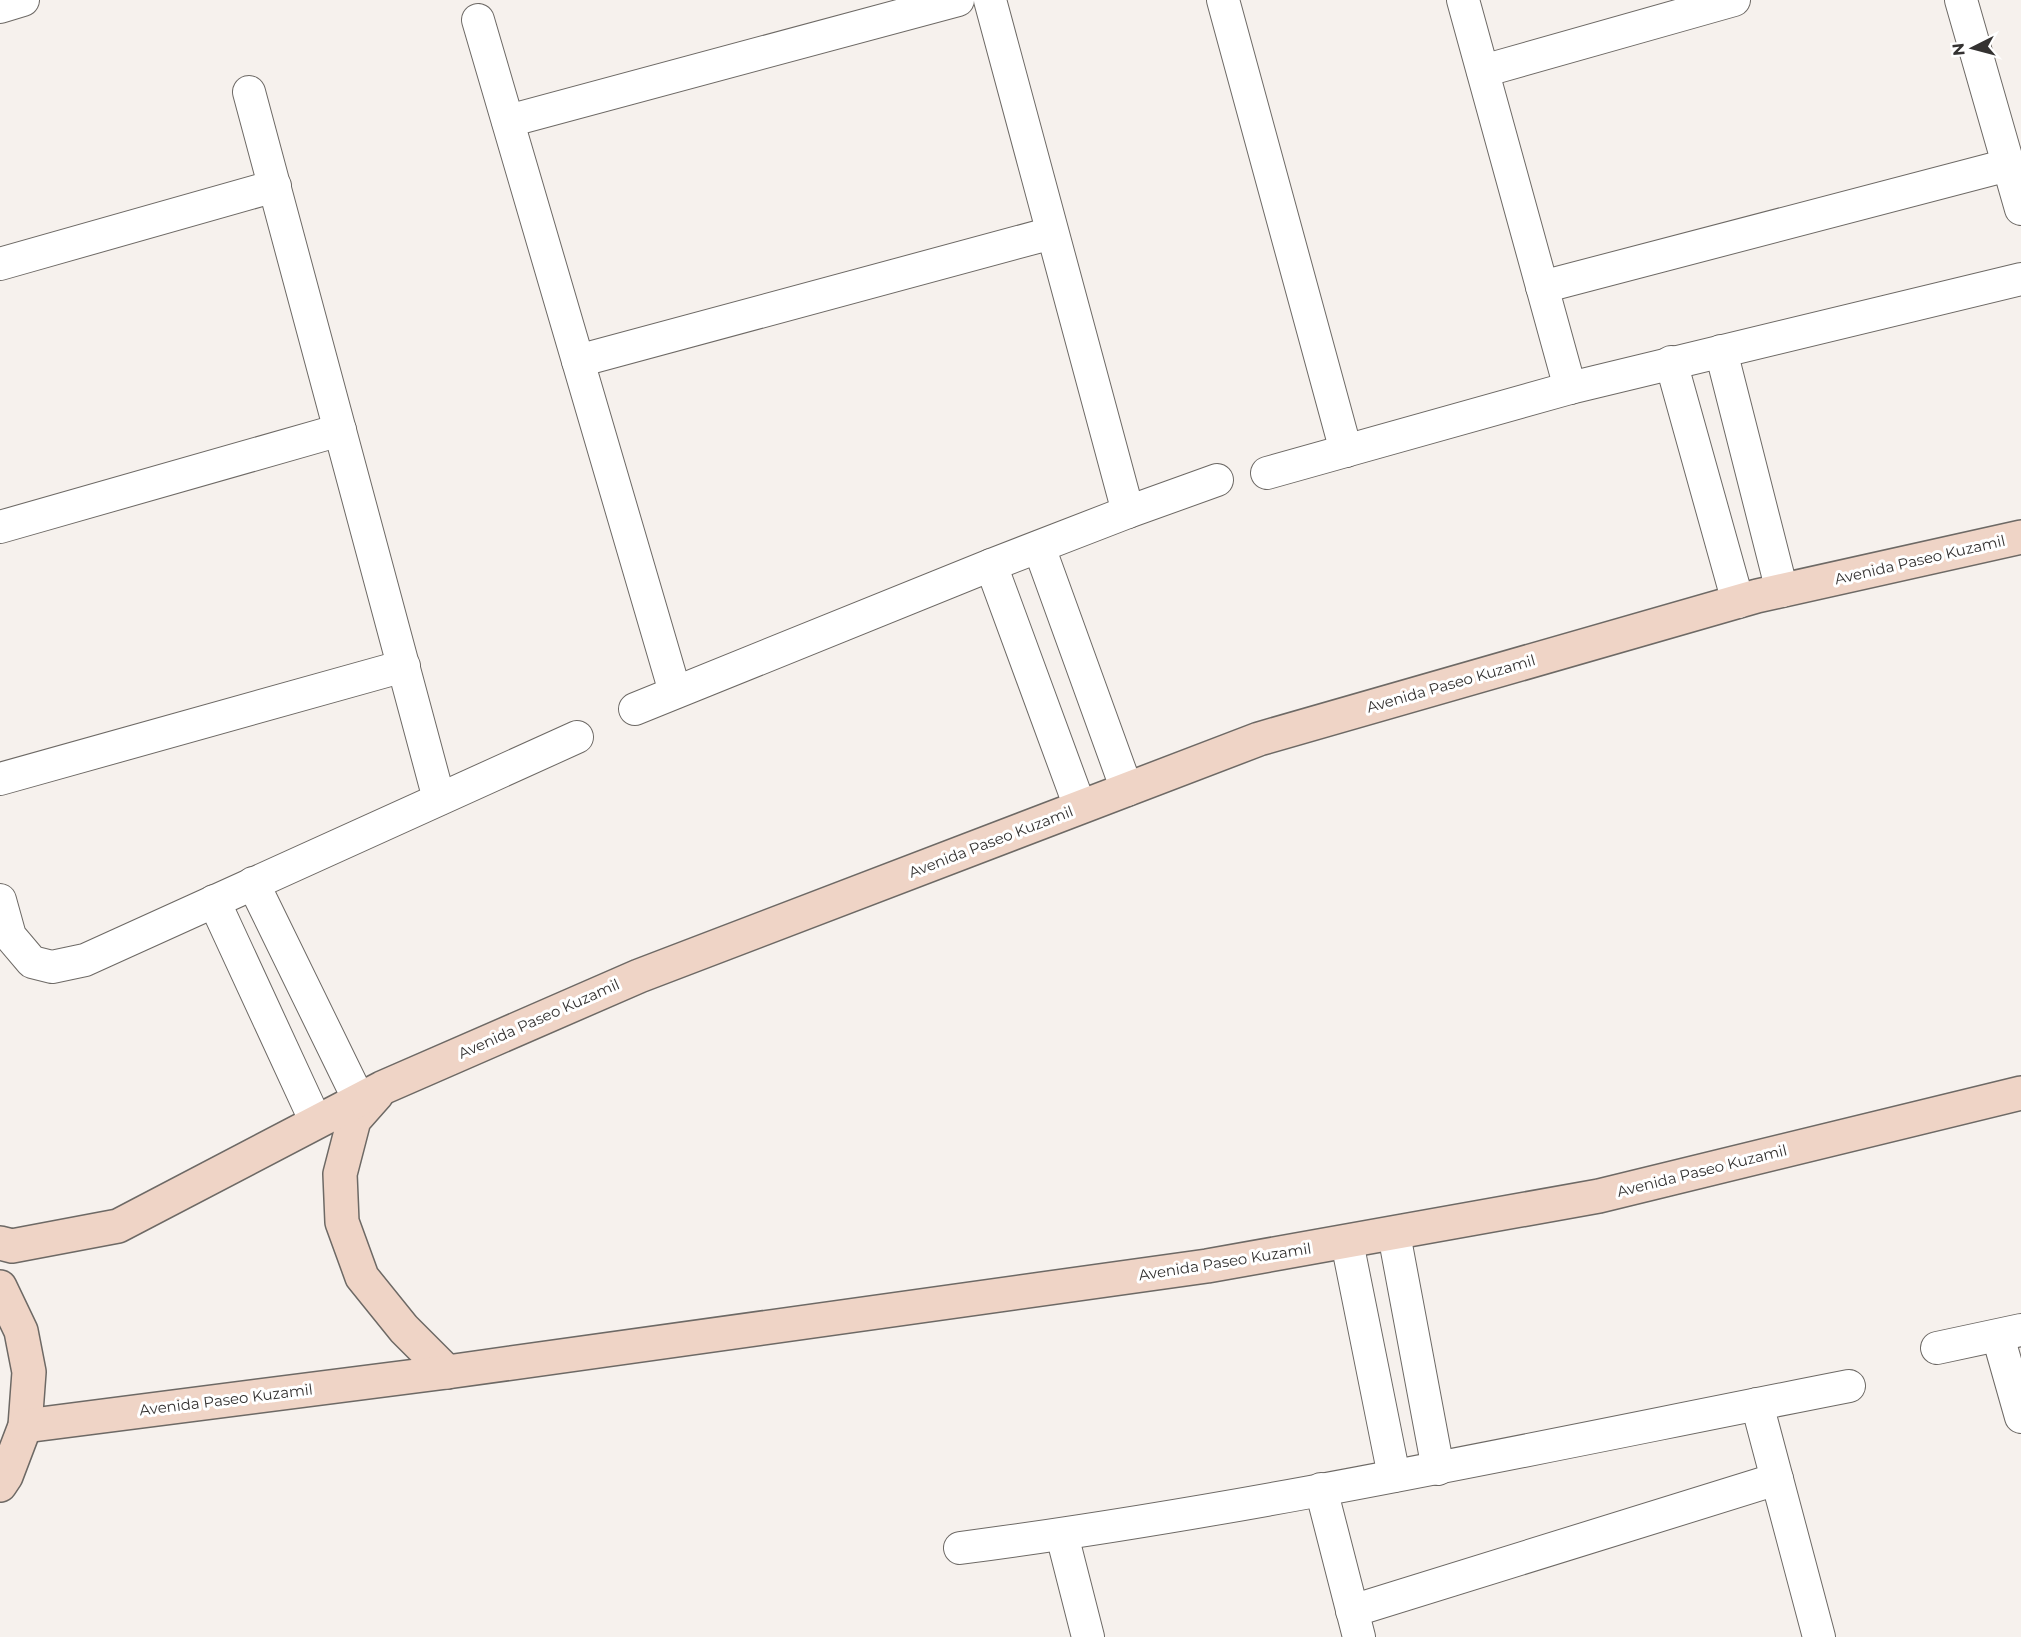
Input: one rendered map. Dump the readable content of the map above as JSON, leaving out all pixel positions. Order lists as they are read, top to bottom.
{
  "streets": {
    "main road": ["Avenida Paseo Kuzamil"]
  },
  "north": "left"
}
